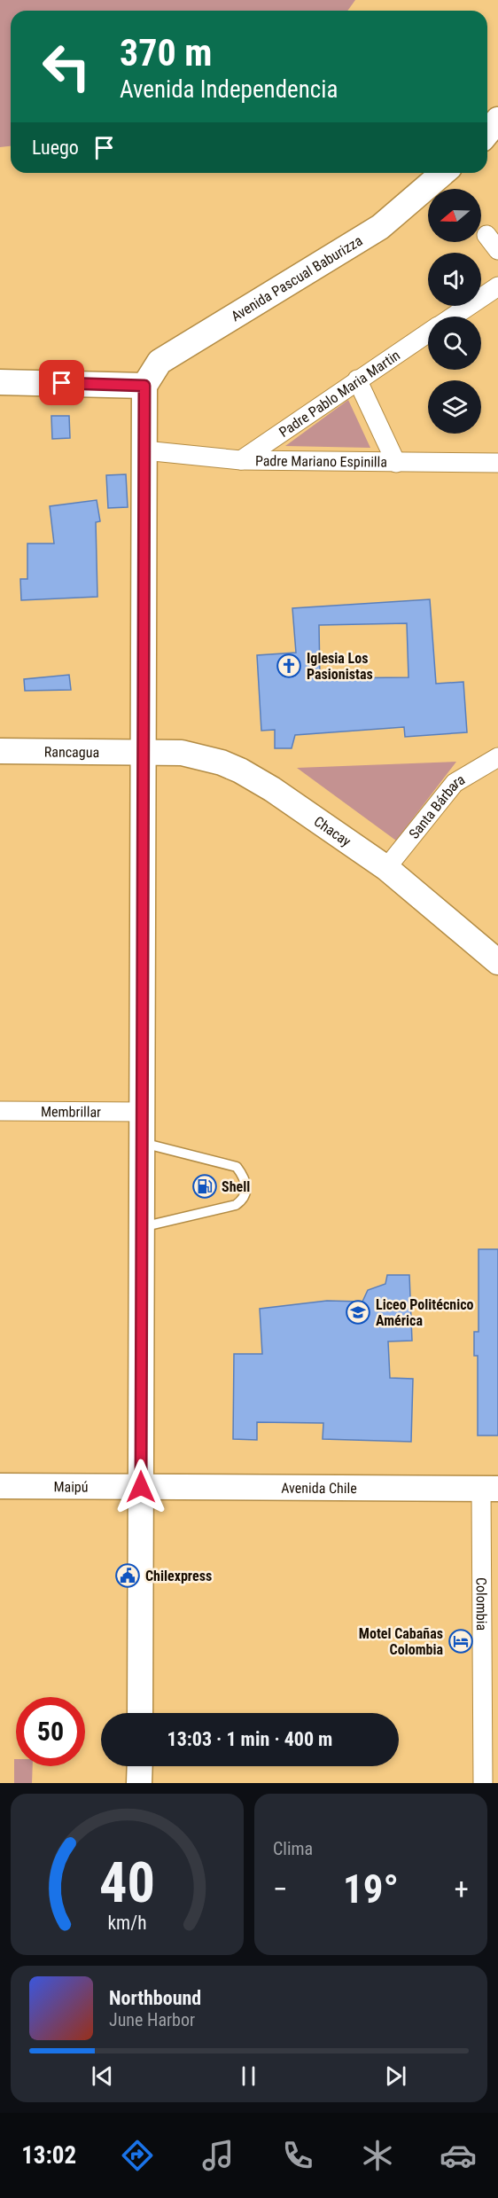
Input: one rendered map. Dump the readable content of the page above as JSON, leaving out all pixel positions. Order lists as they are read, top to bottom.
{
  "streets": {
    "main road": [
      "Avenida Pascual Baburizza",
      "Rancagua",
      "Chacay",
      "Maipú",
      "Avenida Chile"
    ],
    "street": [
      "Padre Pablo Maria Martin",
      "Padre Mariano Espinilla",
      "Santa Bárbara",
      "Membrillar",
      "Colombia"
    ]
  },
  "crossings": [
    ["Padre Pablo Maria Martin", "Padre Mariano Espinilla"],
    ["Rancagua", "Chacay"],
    ["Santa Bárbara", "Chacay"],
    ["Maipú", "Avenida Chile"],
    ["Avenida Chile", "Colombia"]
  ],
  "places": {
    "church": ["Iglesia Los Pasionistas"],
    "fuel station": ["Shell"],
    "school or university": ["Liceo Politécnico América"],
    "public building": ["Chilexpress"],
    "hotel": ["Motel Cabañas Colombia"]
  },
  "north": "left",
  "page": {
    "turn": ["370 m", "Avenida Independencia"],
    "then": "Luego",
    "limit": "50",
    "trip": "13:03 · 1 min · 400 m",
    "tile": "Clima",
    "heat": ["−", "19°", "+"],
    "song": ["Northbound", "June Harbor"],
    "tabs": "13:02",
    "gauge": ["40", "km/h"]
  }
}
